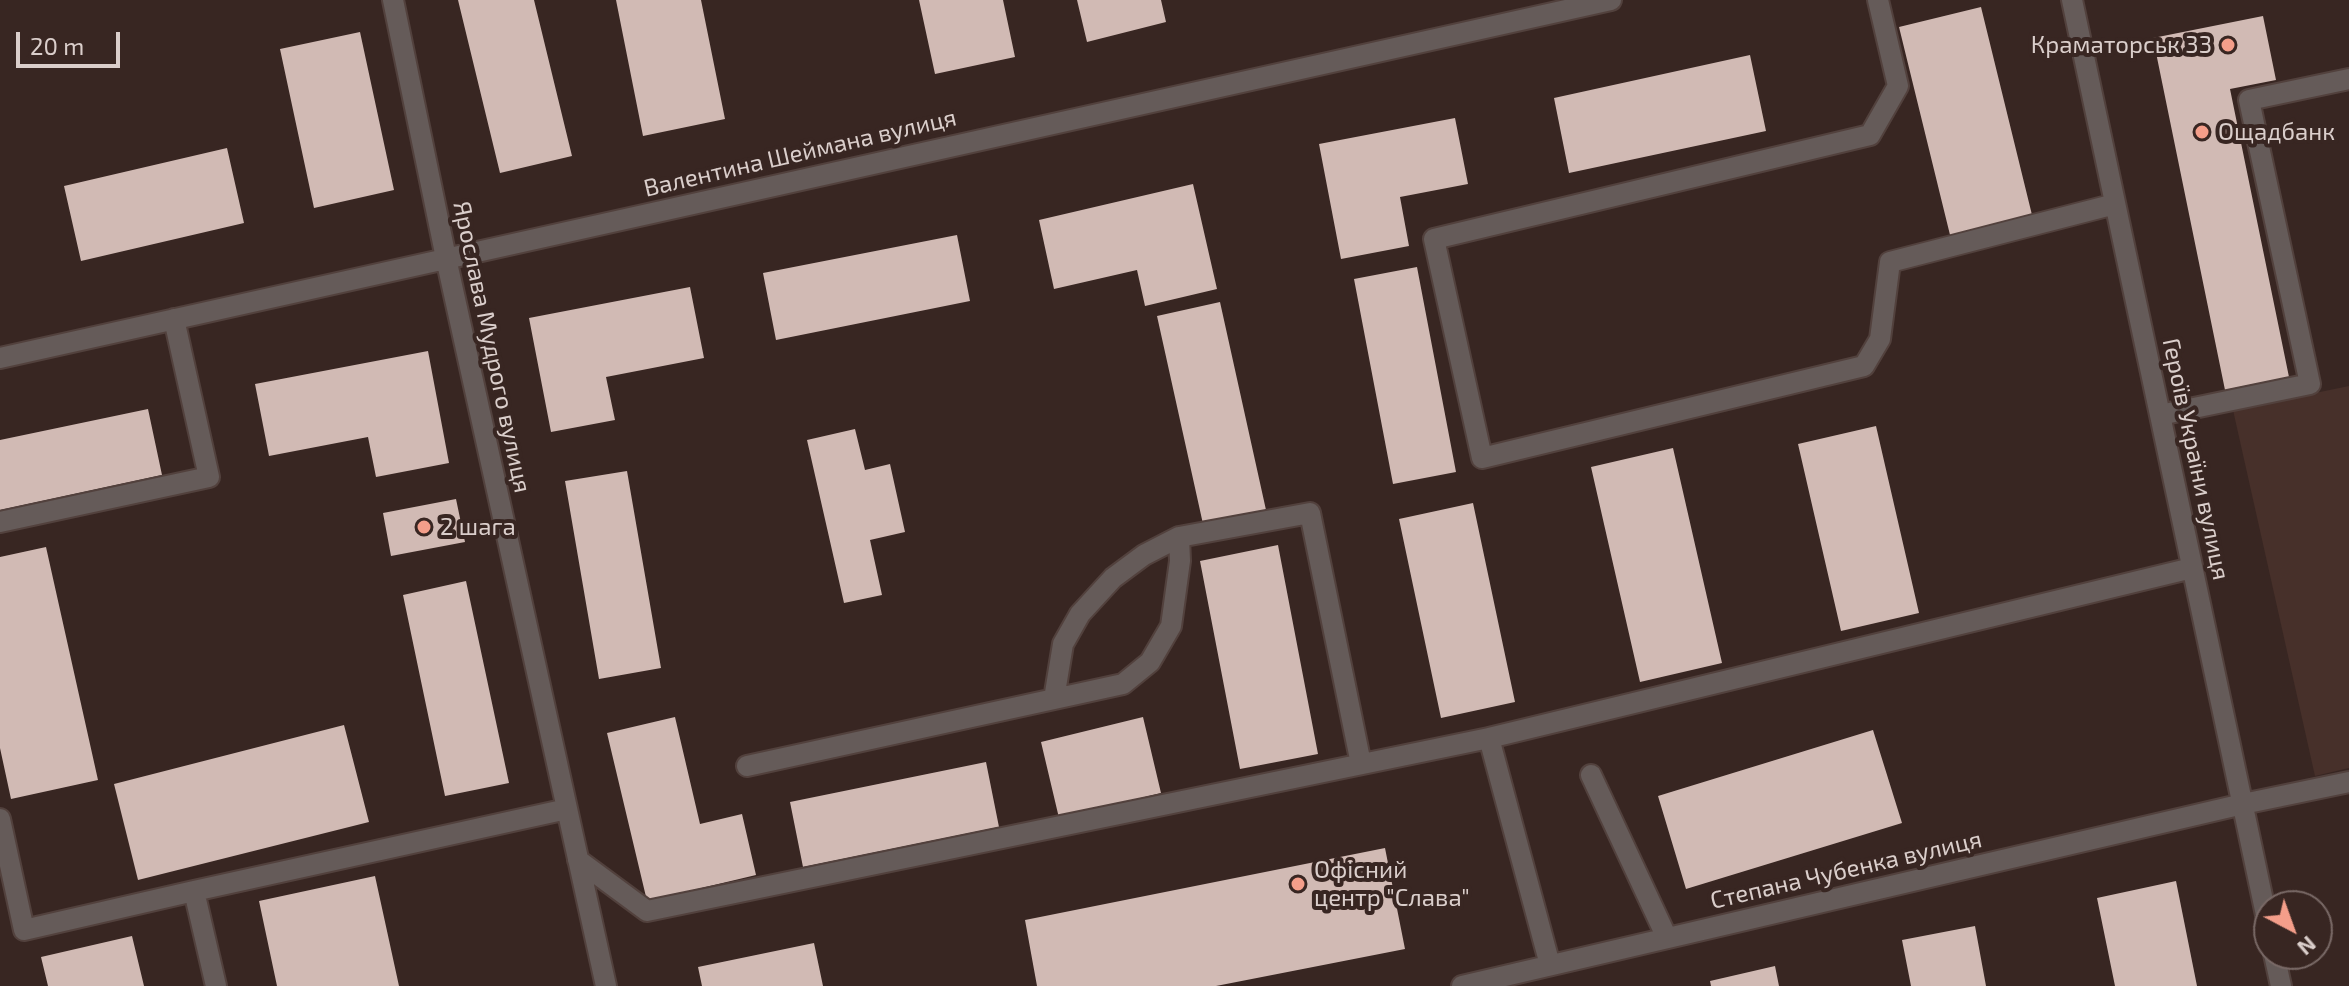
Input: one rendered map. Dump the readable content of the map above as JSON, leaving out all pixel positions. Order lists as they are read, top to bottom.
{
  "streets": {
    "street": [
      "Валентина Шеймана вулиця",
      "Ярослава Мудрого вулиця",
      "Героїв України вулиця",
      "Степана Чубенка вулиця"
    ]
  },
  "crossings": [
    ["Валентина Шеймана вулиця", "Ярослава Мудрого вулиця"],
    ["Героїв України вулиця", "Степана Чубенка вулиця"]
  ],
  "places": [
    "Краматорськ 33",
    "Ощадбанк",
    "2 шага",
    "Офісний центр \"Слава\""
  ],
  "scale_bar": "20 m",
  "north": "bottom right"
}
